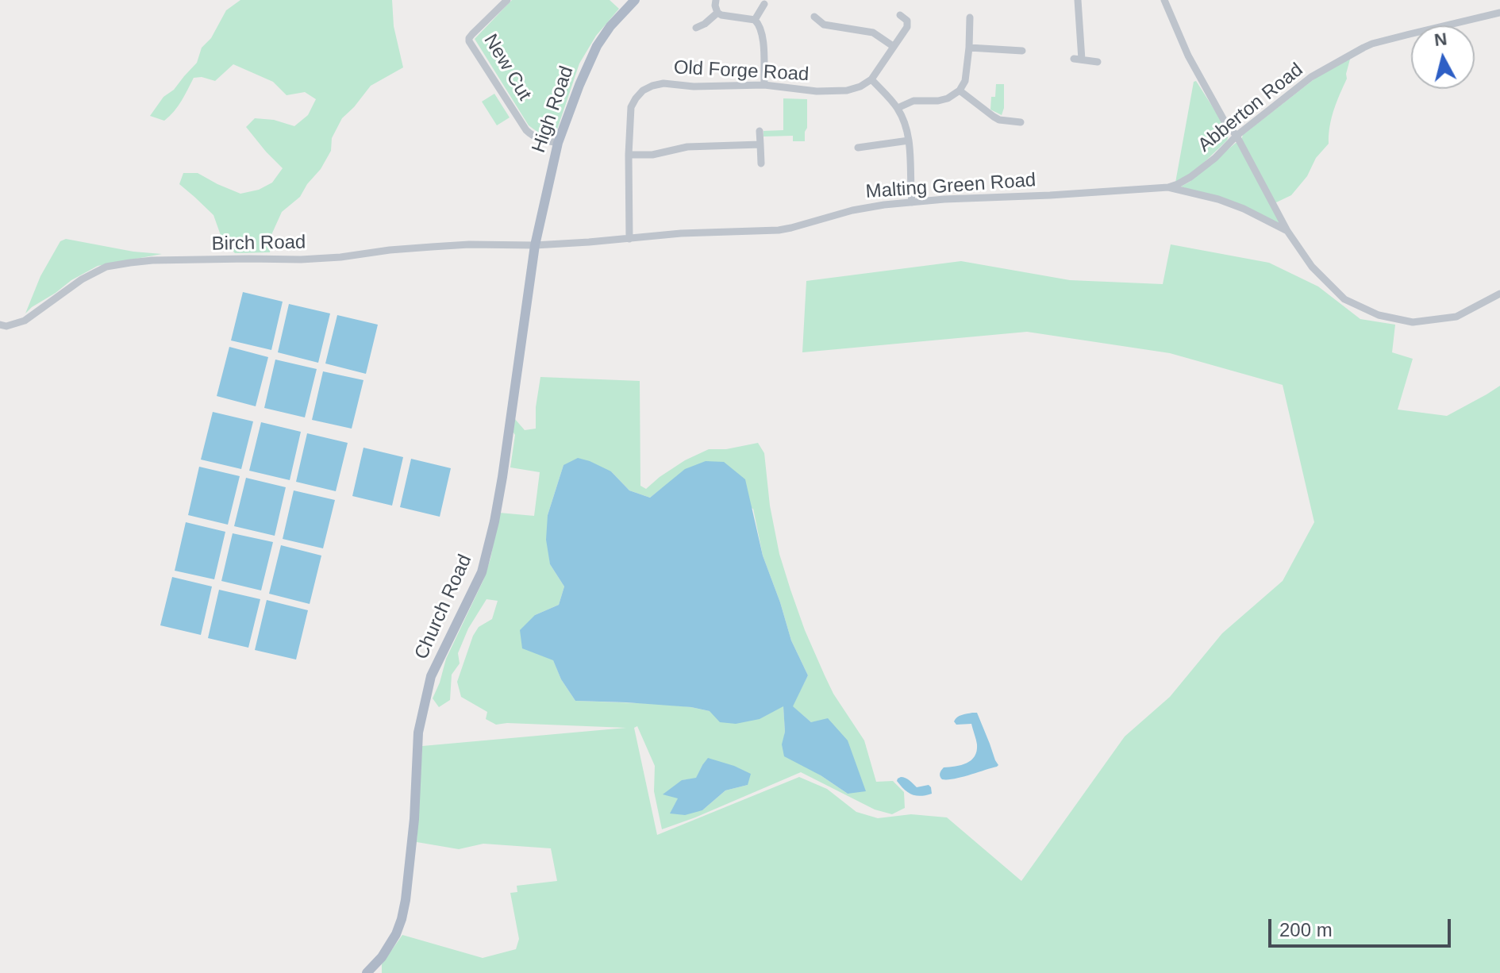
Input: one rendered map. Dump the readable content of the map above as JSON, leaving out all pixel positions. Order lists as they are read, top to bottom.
{
  "streets": {
    "main road": ["High Road", "Church Road"],
    "street": [
      "New Cut",
      "Old Forge Road",
      "Abberton Road",
      "Malting Green Road",
      "Birch Road"
    ]
  },
  "crossings": [
    ["New Cut", "High Road"],
    ["Old Forge Road", "Malting Green Road"],
    ["Abberton Road", "Malting Green Road"],
    ["High Road", "Malting Green Road"],
    ["High Road", "Birch Road"],
    ["High Road", "Church Road"],
    ["Malting Green Road", "Birch Road"],
    ["Malting Green Road", "Church Road"],
    ["Birch Road", "Church Road"]
  ],
  "scale_bar": "200 m",
  "north": "top"
}
